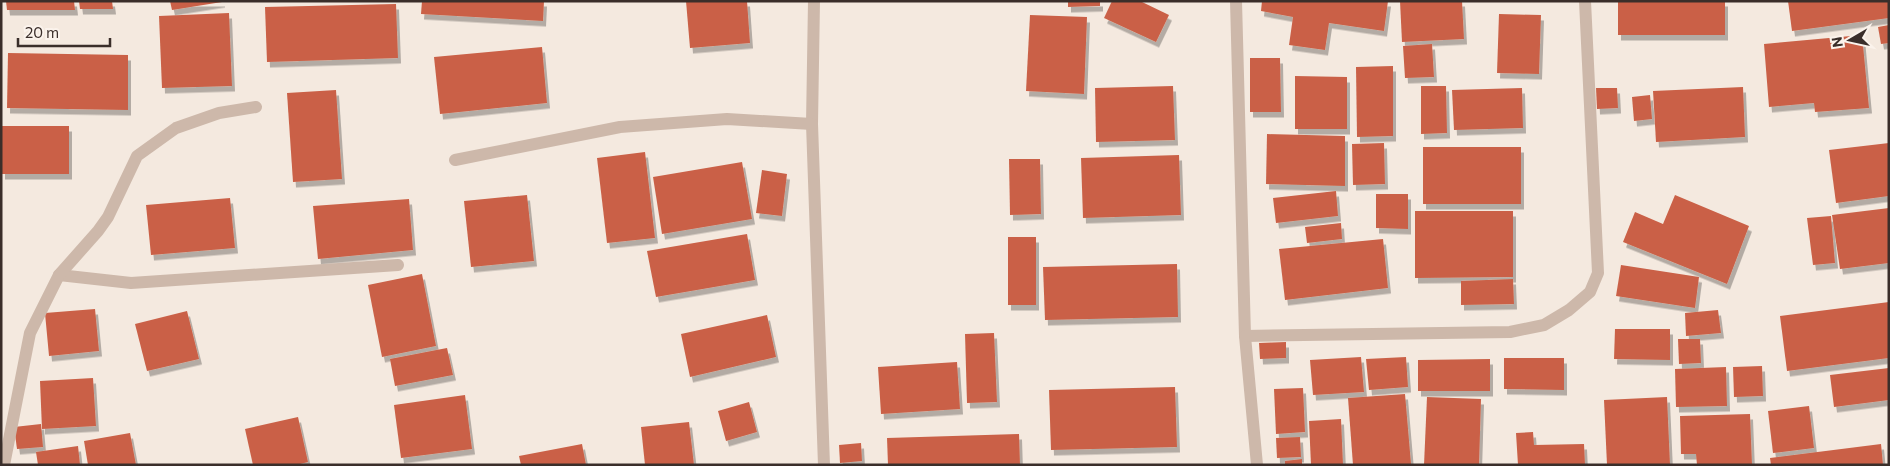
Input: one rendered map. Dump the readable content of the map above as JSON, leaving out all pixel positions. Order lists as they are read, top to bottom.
{
  "scale_bar": "20 m",
  "north": "left"
}
